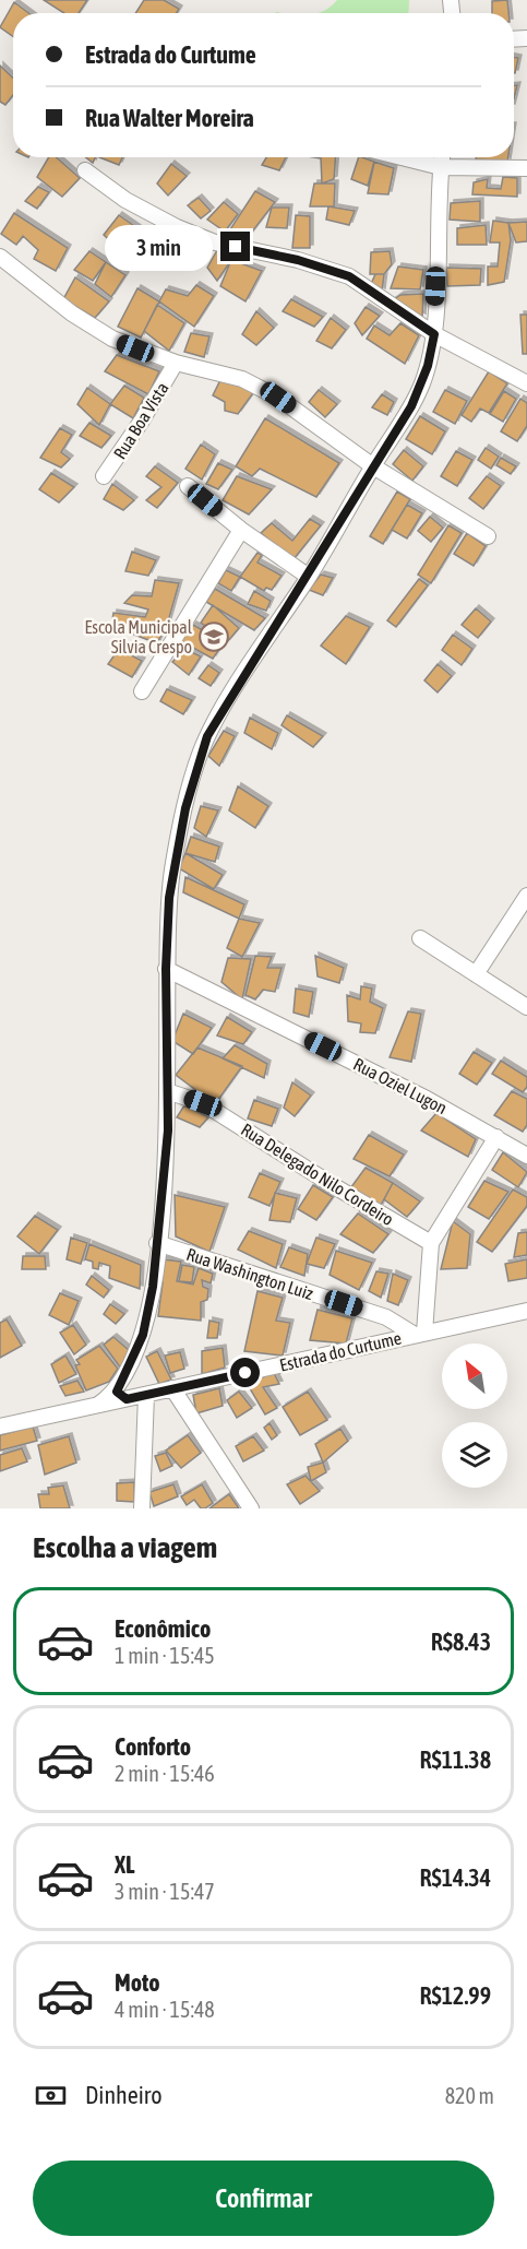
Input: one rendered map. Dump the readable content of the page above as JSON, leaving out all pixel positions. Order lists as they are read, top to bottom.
{
  "streets": {
    "street": [
      "Rua Boa Vista",
      "Rua Oziel Lugon",
      "Rua Delegado Nilo Cordeiro",
      "Rua Washington Luiz",
      "Estrada do Curtume"
    ]
  },
  "crossings": [
    ["Rua Washington Luiz", "Estrada do Curtume"]
  ],
  "places": {
    "school or university": ["Escola Municipal Silvia Crespo"]
  },
  "north": "top left",
  "page": {
    "banner": ["Estrada do Curtume", "Rua Walter Moreira"],
    "bubble": "3 min",
    "heading": "Escolha a viagem",
    "list": [
      {
        "name": "Econômico",
        "note": "1 min · 15:45",
        "value": "R$8.43"
      },
      {
        "name": "Conforto",
        "note": "2 min · 15:46",
        "value": "R$11.38"
      },
      {
        "name": "XL",
        "note": "3 min · 15:47",
        "value": "R$14.34"
      },
      {
        "name": "Moto",
        "note": "4 min · 15:48",
        "value": "R$12.99"
      }
    ],
    "pay": ["Dinheiro", "820 m"],
    "buttons": "Confirmar"
  }
}
